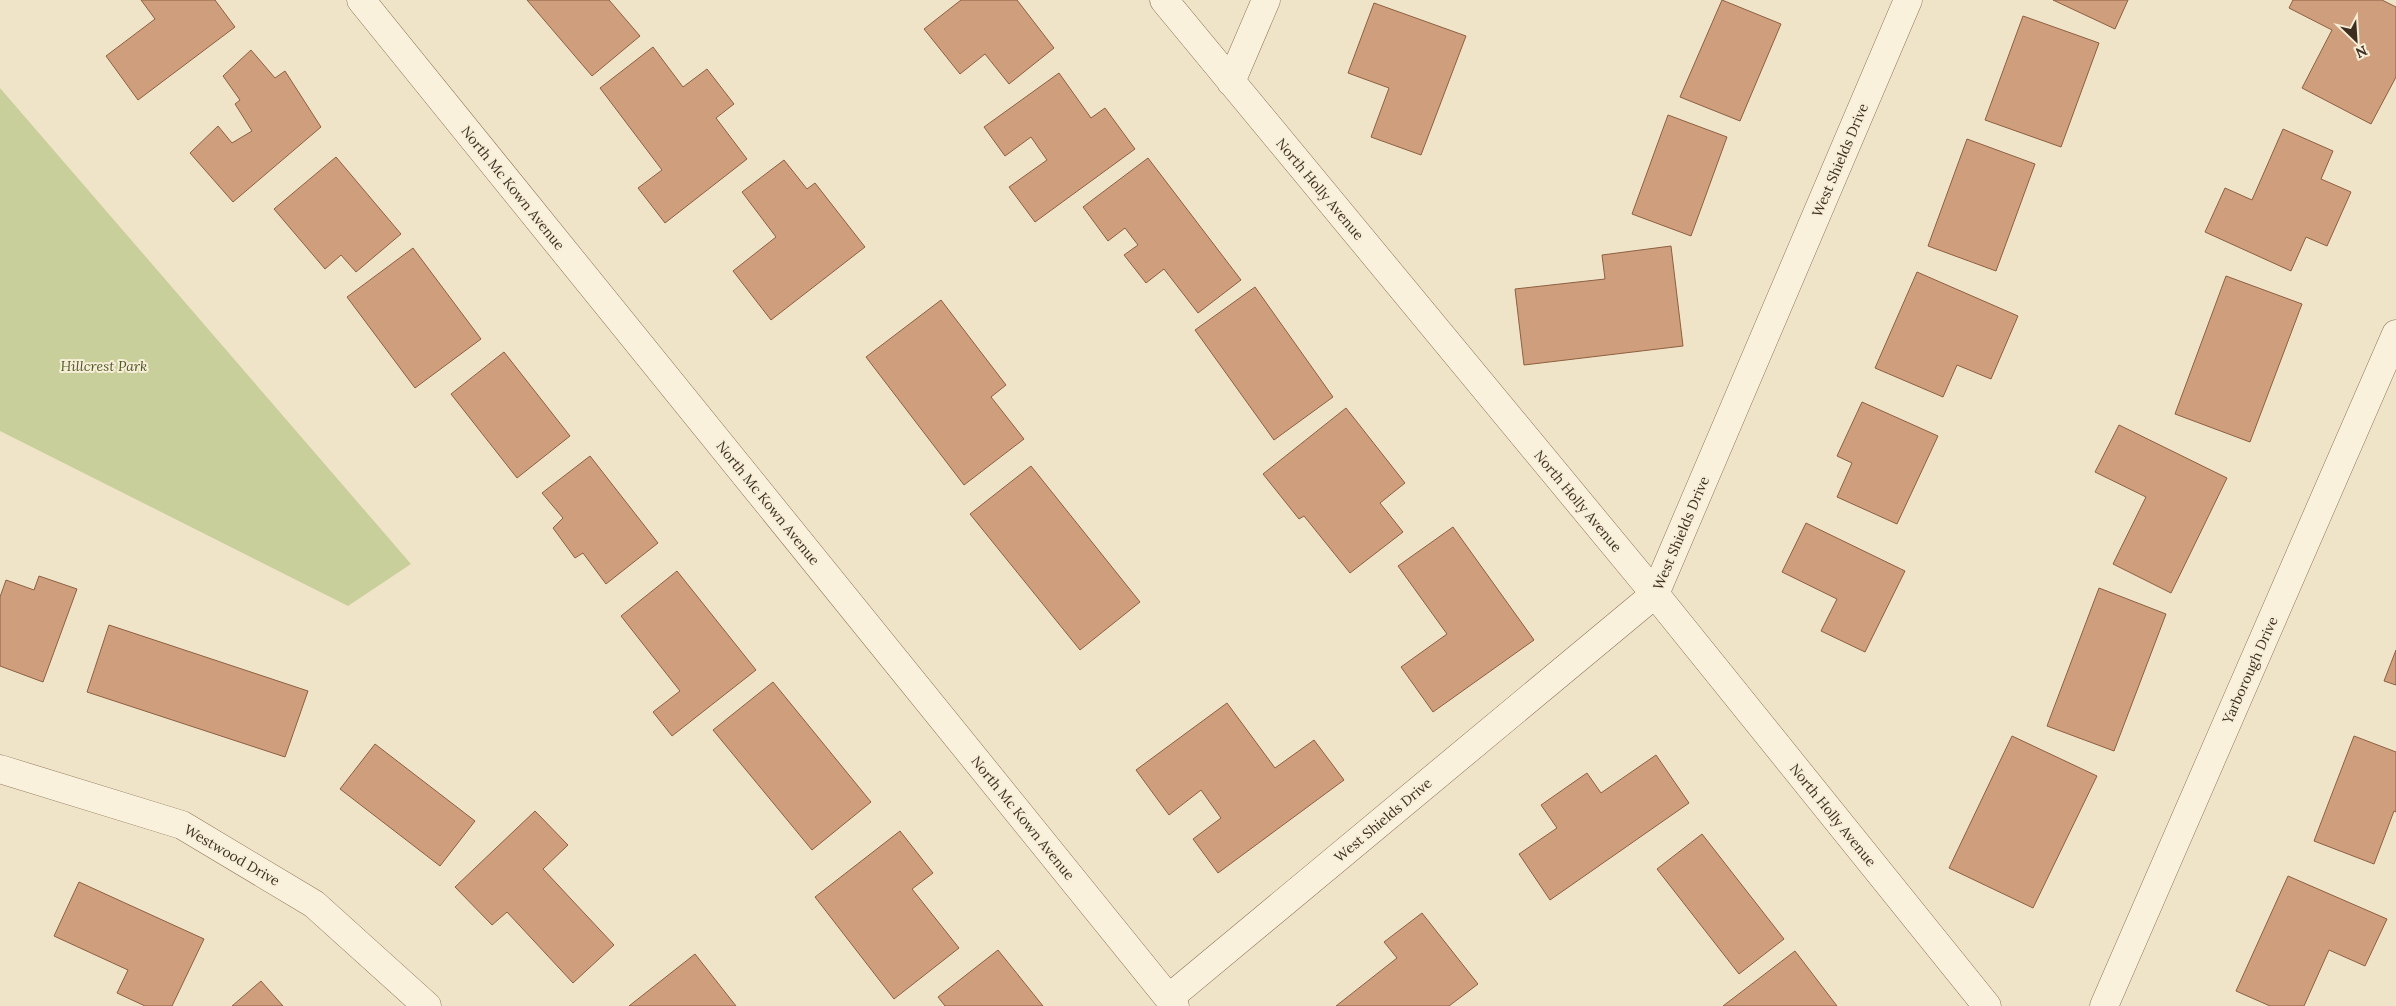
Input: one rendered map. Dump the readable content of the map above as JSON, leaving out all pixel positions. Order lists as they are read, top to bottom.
{
  "streets": {
    "street": [
      "West Shields Drive",
      "North Mc Kown Avenue",
      "North Holly Avenue",
      "Yarborough Drive",
      "Westwood Drive"
    ]
  },
  "crossings": [
    ["West Shields Drive", "North Mc Kown Avenue"],
    ["West Shields Drive", "North Holly Avenue"]
  ],
  "parks": ["Hillcrest Park"],
  "north": "bottom right"
}
